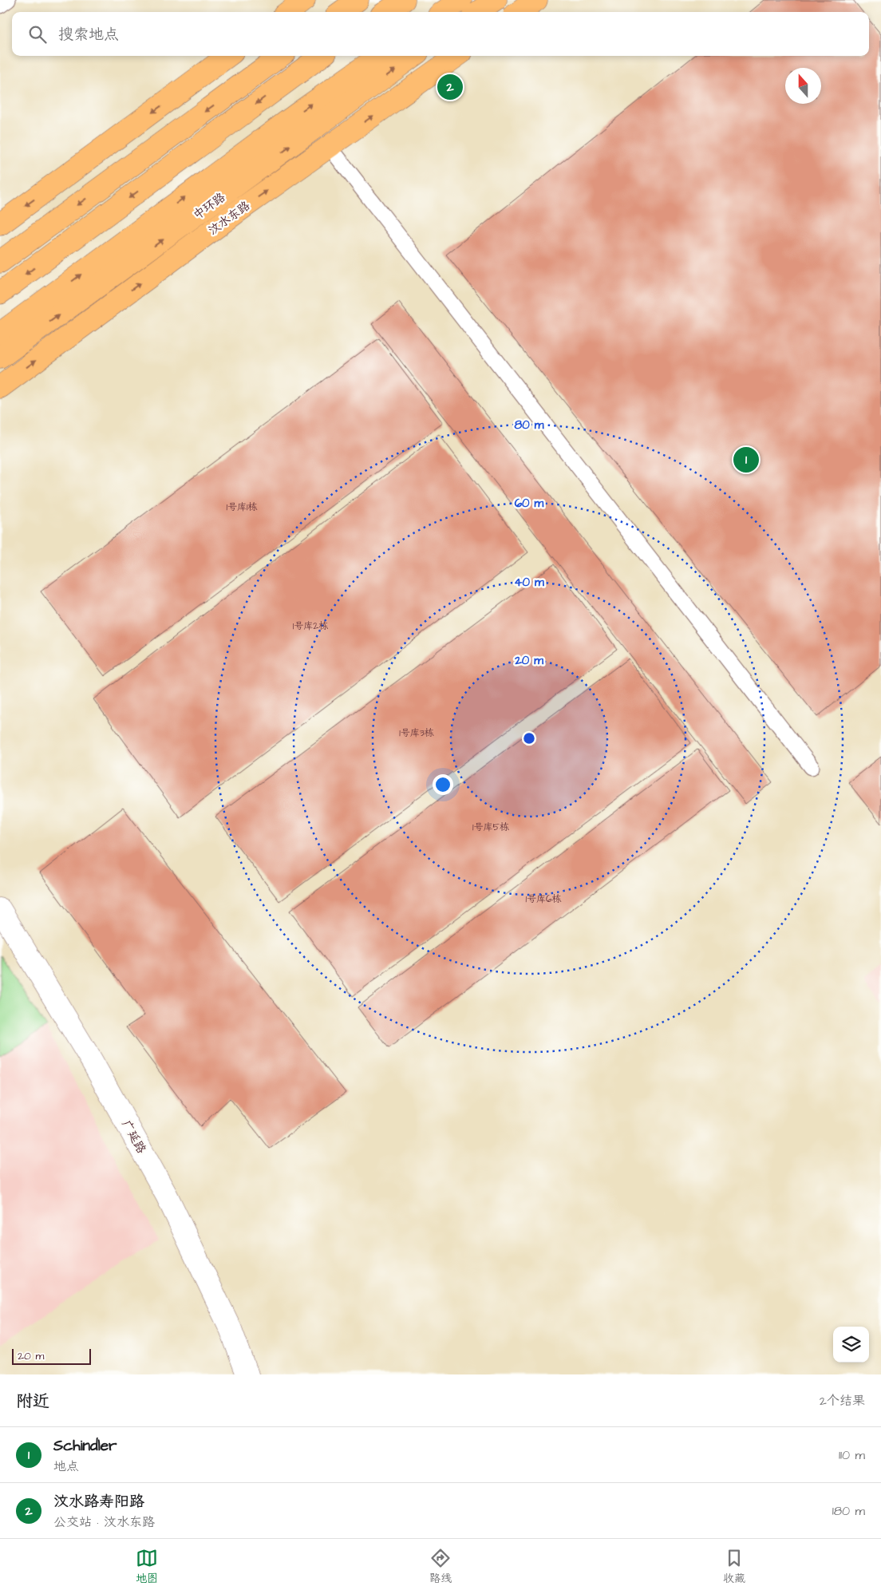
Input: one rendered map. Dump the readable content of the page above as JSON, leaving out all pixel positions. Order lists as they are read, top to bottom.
{
  "streets": {
    "main road": ["中环路", "汶水东路"],
    "street": ["广延路"]
  },
  "house_numbers": [
    "1号库1栋",
    "1号库2栋",
    "1号库3栋",
    "1号库5栋",
    "1号库6栋"
  ],
  "scale_bar": "20 m",
  "north": "top",
  "page": {
    "search": "搜索地点",
    "pins": ["2", "1"],
    "scale": "20 m",
    "heading": ["附近", "2个结果"],
    "list": [
      {
        "mark": "1",
        "name": "Schindler",
        "note": "地点",
        "value": "110 m"
      },
      {
        "mark": "2",
        "name": "汶水路寿阳路",
        "note": "公交站 · 汶水东路",
        "value": "180 m"
      }
    ],
    "nav": ["地图", "路线", "收藏"]
  },
  "rings": [
    "80 m",
    "60 m",
    "40 m",
    "20 m"
  ]
}
